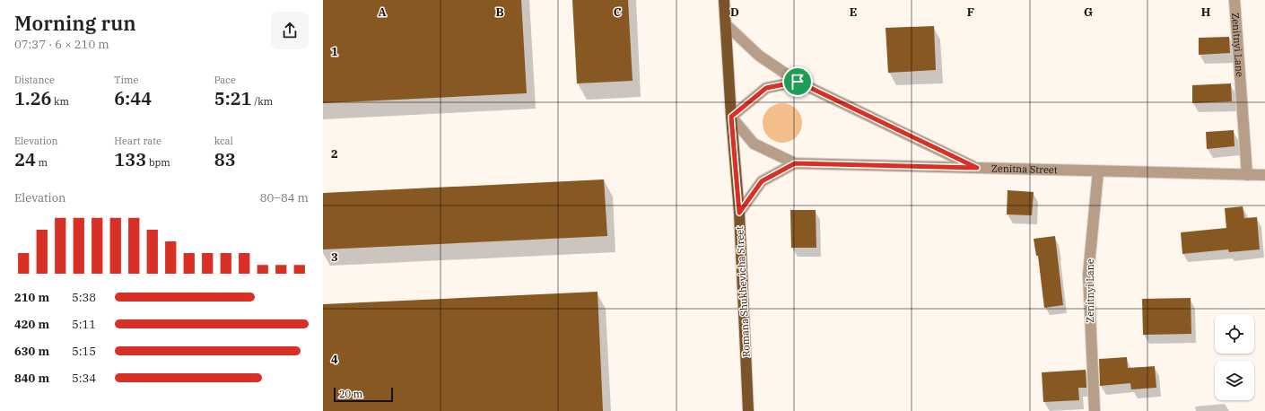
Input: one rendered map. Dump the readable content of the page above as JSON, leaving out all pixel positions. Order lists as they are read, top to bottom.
{
  "streets": {
    "main road": ["Romana Shukhevicha Street"],
    "street": ["Zenitnyi Lane", "Zenitna Street"]
  },
  "crossings": [
    ["Zenitnyi Lane", "Zenitna Street"],
    ["Zenitna Street", "Romana Shukhevicha Street"]
  ],
  "scale_bar": "20 m",
  "page": {
    "heading": ["Morning run", "07:37 · 6 × 210 m"],
    "stats": [
      ["Distance", "1.26 km"],
      ["Time", "6:44"],
      ["Pace", "5:21 /km"],
      ["Elevation", "24 m"],
      ["Heart rate", "133 bpm"],
      ["kcal", "83"]
    ],
    "chart": ["Elevation", "80–84 m"],
    "list": [
      {
        "name": "210 m",
        "note": "5:38"
      },
      {
        "name": "420 m",
        "note": "5:11"
      },
      {
        "name": "630 m",
        "note": "5:15"
      },
      {
        "name": "840 m",
        "note": "5:34"
      }
    ],
    "scale": "20 m"
  },
  "grid": {
    "columns": [
      "A",
      "B",
      "C",
      "D",
      "E",
      "F",
      "G",
      "H"
    ],
    "rows": [
      "1",
      "2",
      "3",
      "4"
    ]
  }
}
